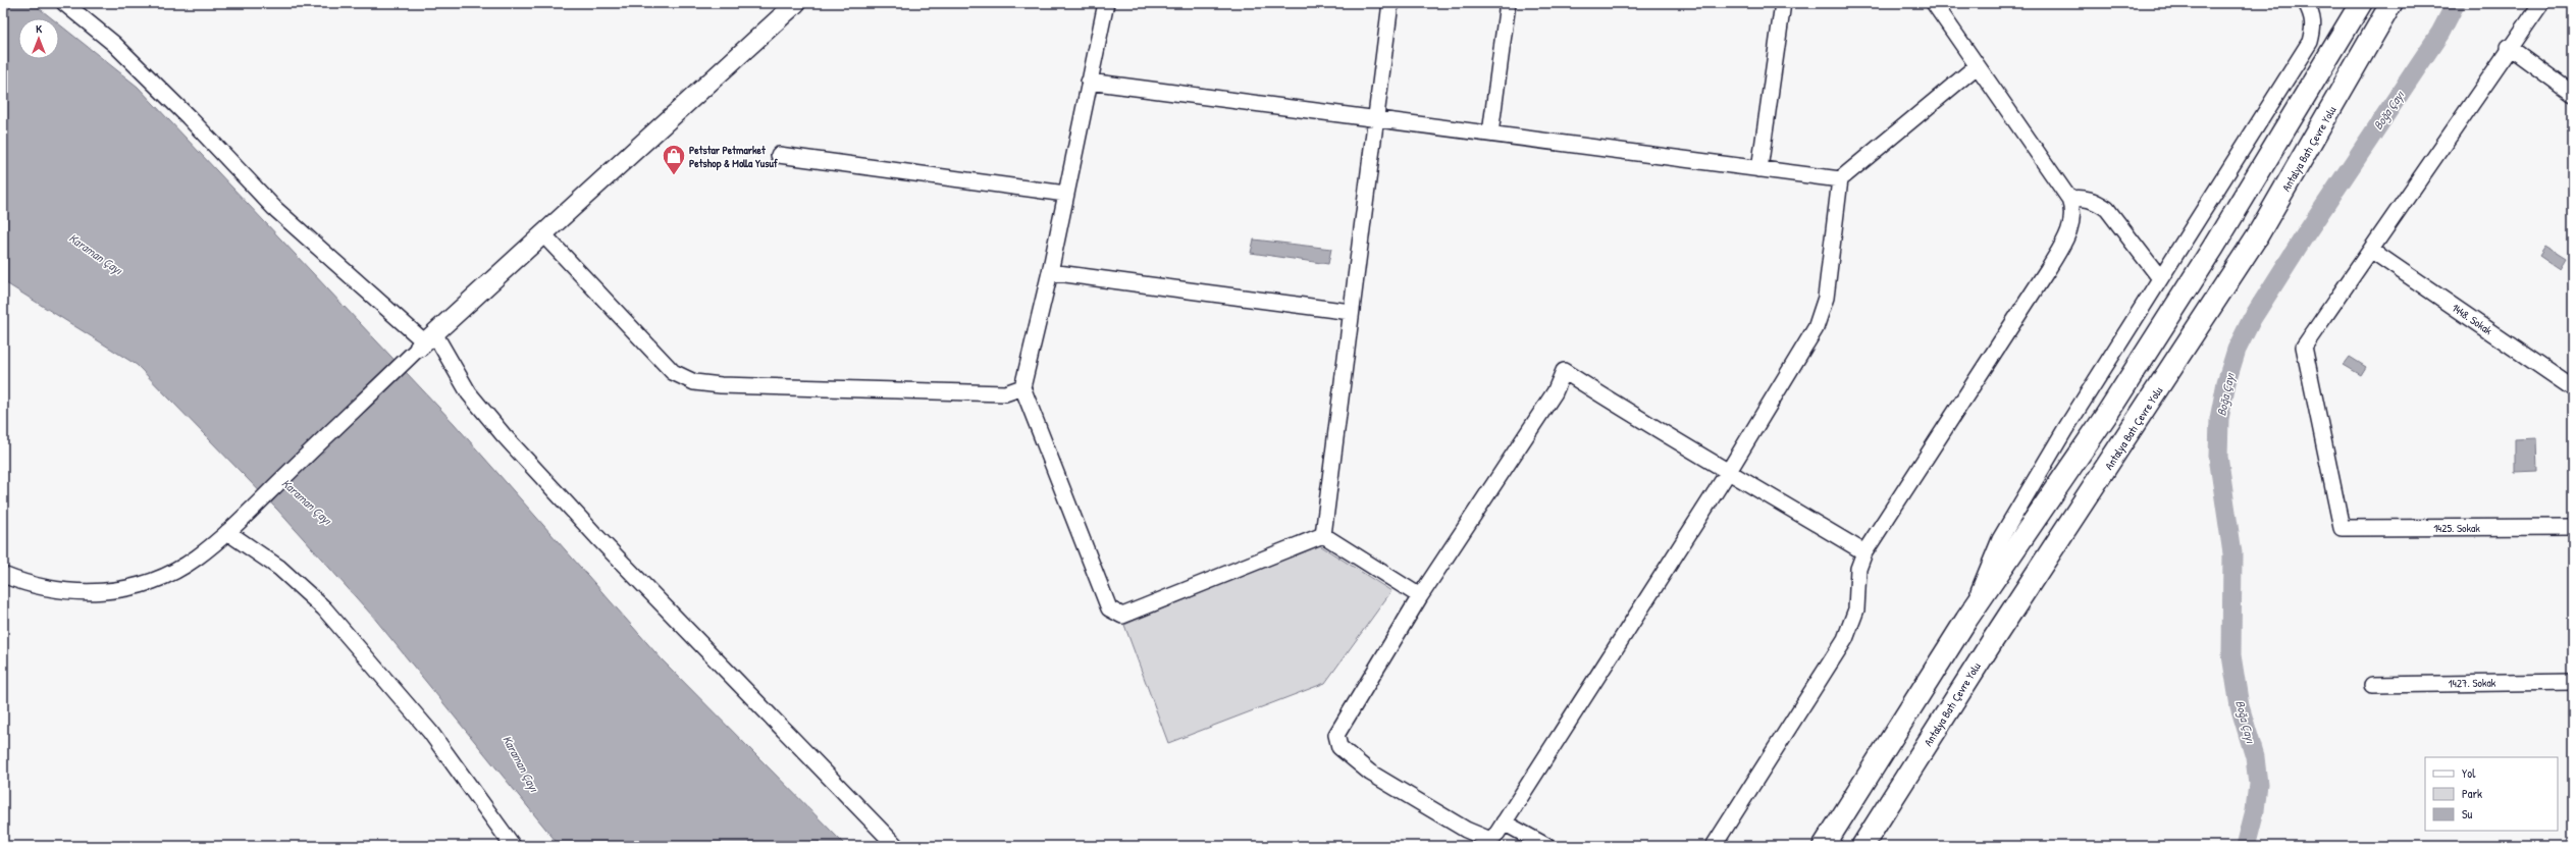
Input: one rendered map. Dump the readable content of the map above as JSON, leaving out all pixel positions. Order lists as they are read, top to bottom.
{
  "streets": {
    "highway": ["Antalya Batı Çevre Yolu"],
    "street": ["1448. Sokak", "1425. Sokak", "1427. Sokak"]
  },
  "crossings": [
    ["1448. Sokak", "1425. Sokak"]
  ],
  "water": ["Boğa Çayı", "Karaman Çayı"],
  "places": {
    "shop": ["Petstar Petmarket Petshop & Molla Yusuf"]
  },
  "legend": ["Yol", "Park", "Su"],
  "north": "top"
}
